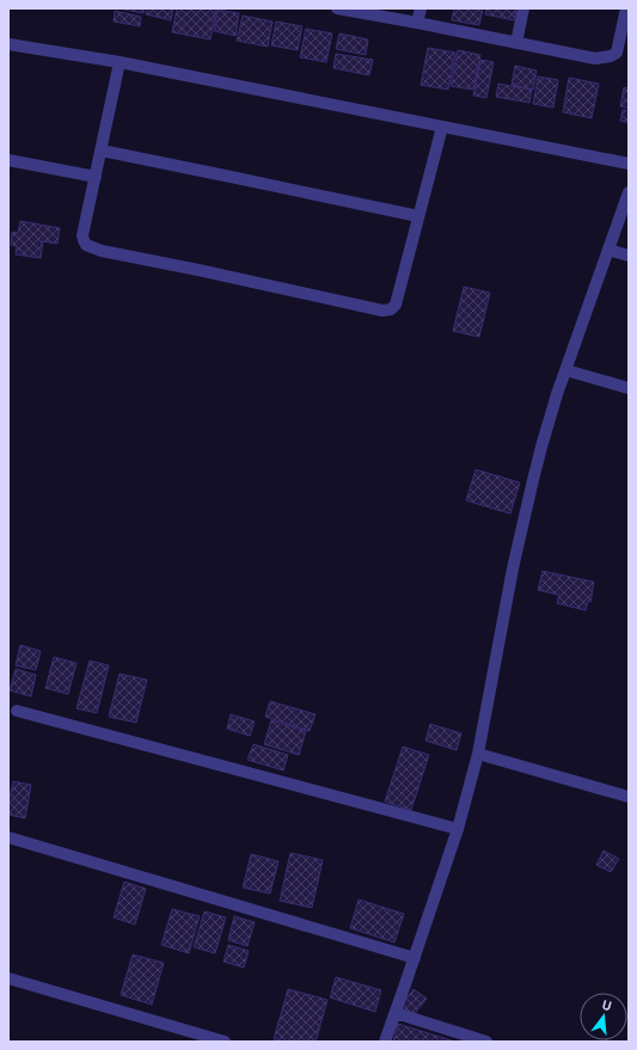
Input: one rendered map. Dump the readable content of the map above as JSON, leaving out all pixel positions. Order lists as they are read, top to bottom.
{
  "north": "top"
}
